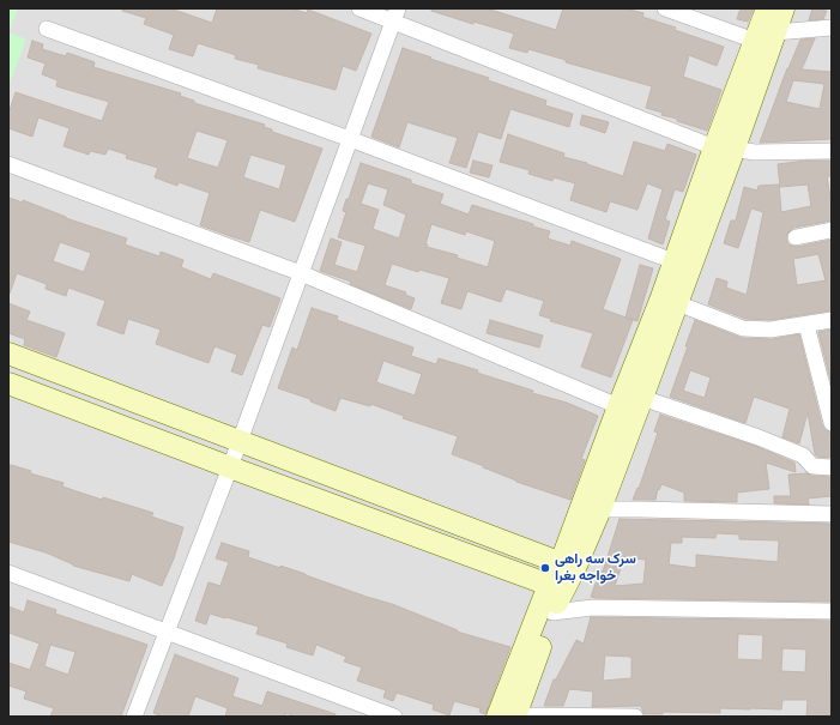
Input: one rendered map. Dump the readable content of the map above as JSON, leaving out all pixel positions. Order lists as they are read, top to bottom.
{
  "places": ["سرک سه راهی خواجه بغرا"]
}
